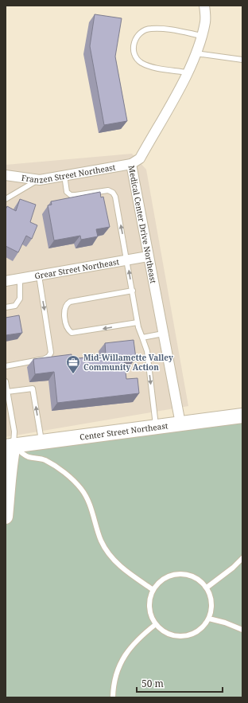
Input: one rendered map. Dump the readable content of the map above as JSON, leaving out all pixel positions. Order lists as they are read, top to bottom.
{
  "streets": {
    "main road": ["Center Street Northeast"],
    "street": ["Franzen Street Northeast", "Medical Center Drive Northeast", "Grear Street Northeast"]
  },
  "crossings": [
    ["Franzen Street Northeast", "Medical Center Drive Northeast"],
    ["Medical Center Drive Northeast", "Grear Street Northeast"],
    ["Medical Center Drive Northeast", "Center Street Northeast"]
  ],
  "places": {
    "office": ["Mid-Willamette Valley Community Action"]
  },
  "scale_bar": "50 m"
}
